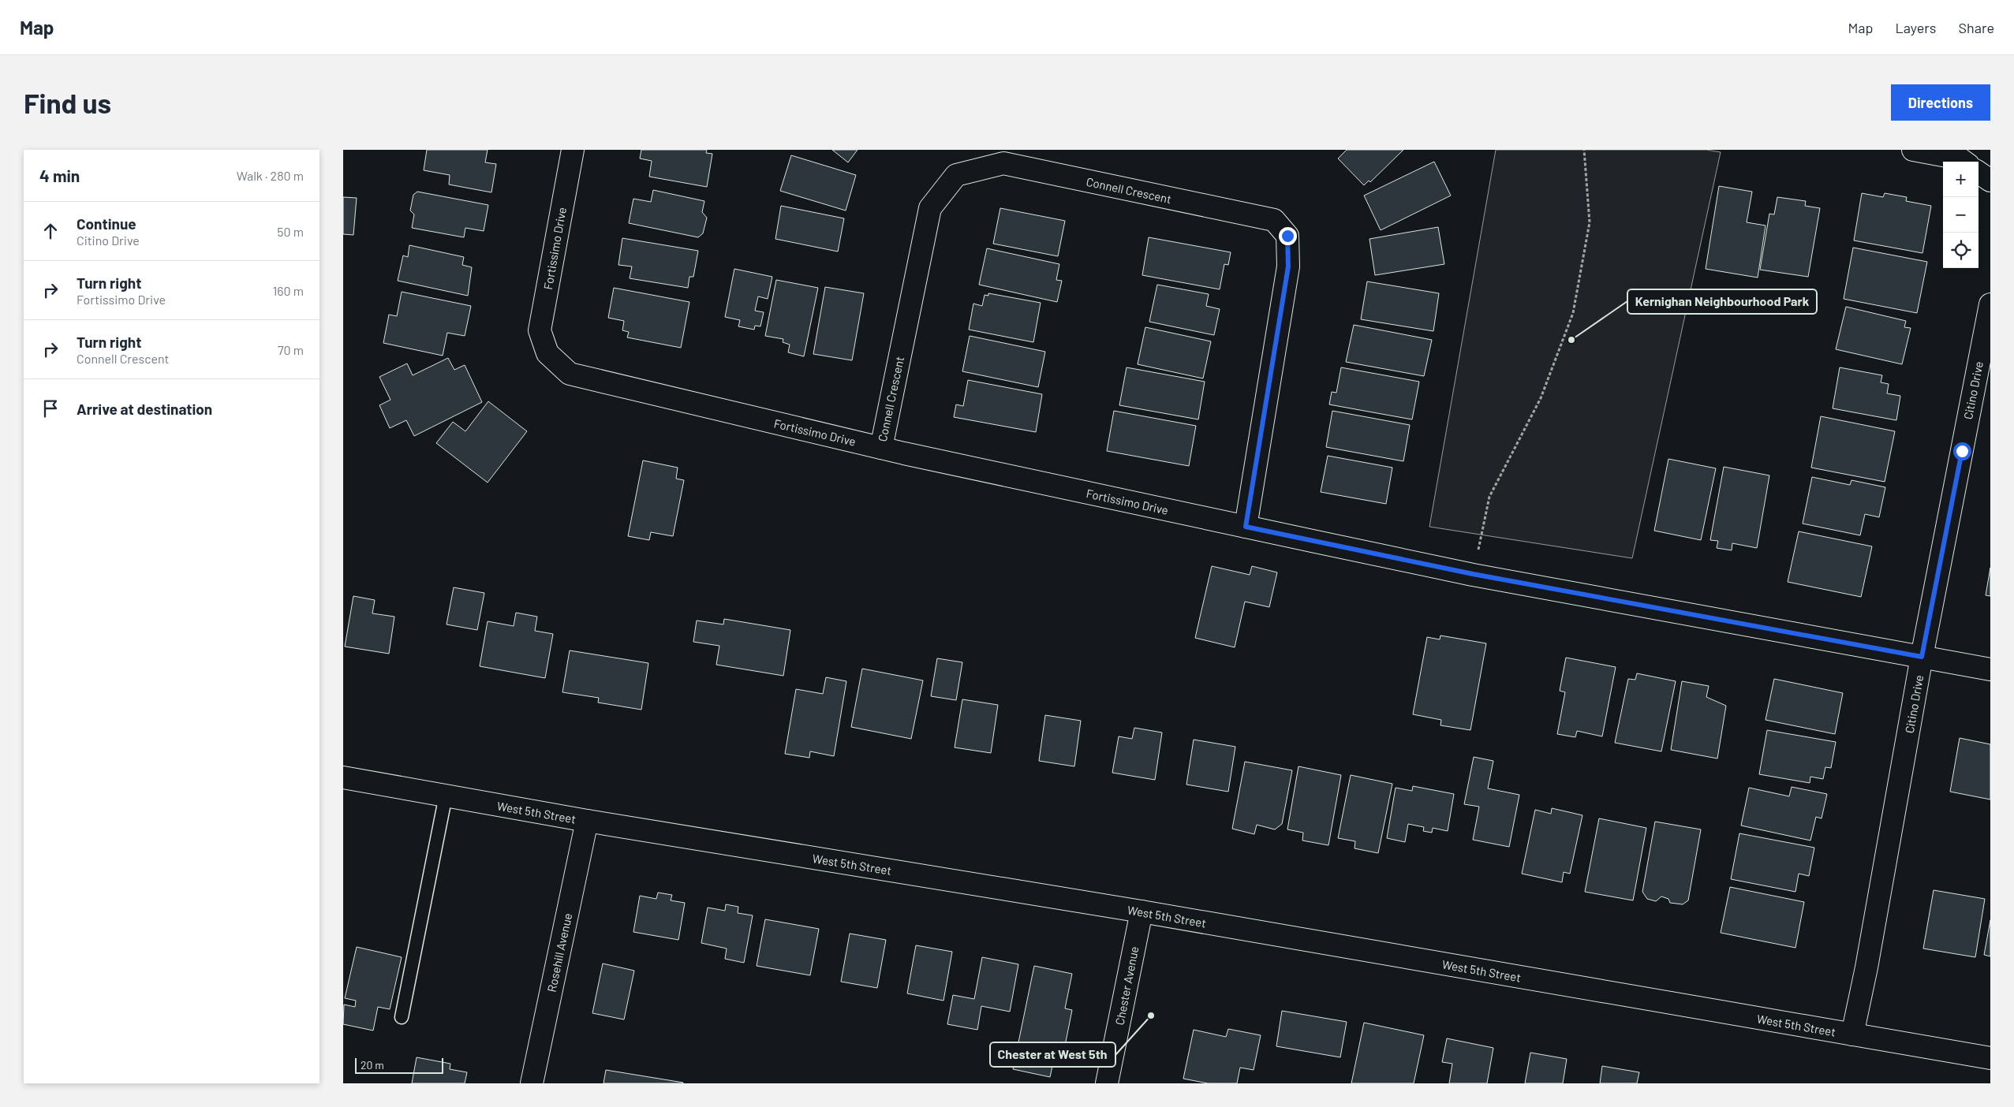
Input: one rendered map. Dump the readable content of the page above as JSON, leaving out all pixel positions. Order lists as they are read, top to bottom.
{
  "streets": {
    "street": [
      "Connell Crescent",
      "Fortissimo Drive",
      "Citino Drive",
      "West 5th Street",
      "Rosehill Avenue",
      "Chester Avenue"
    ]
  },
  "crossings": [
    ["Connell Crescent", "Fortissimo Drive"],
    ["Fortissimo Drive", "Citino Drive"],
    ["Citino Drive", "West 5th Street"],
    ["West 5th Street", "Rosehill Avenue"],
    ["West 5th Street", "Chester Avenue"]
  ],
  "places": ["Kernighan Neighbourhood Park", "Chester at West 5th"],
  "scale_bar": "20 m",
  "page": {
    "header": "Map",
    "nav": ["Map", "Layers", "Share"],
    "buttons": "Directions",
    "title": "Find us",
    "heading": ["4 min", "Walk · 280 m"],
    "map_buttons": ["+", "−"],
    "list": [
      ["Continue", "Citino Drive", "50 m"],
      ["Turn right", "Fortissimo Drive", "160 m"],
      ["Turn right", "Connell Crescent", "70 m"],
      "Arrive at destination"
    ],
    "scale": "20 m"
  }
}
